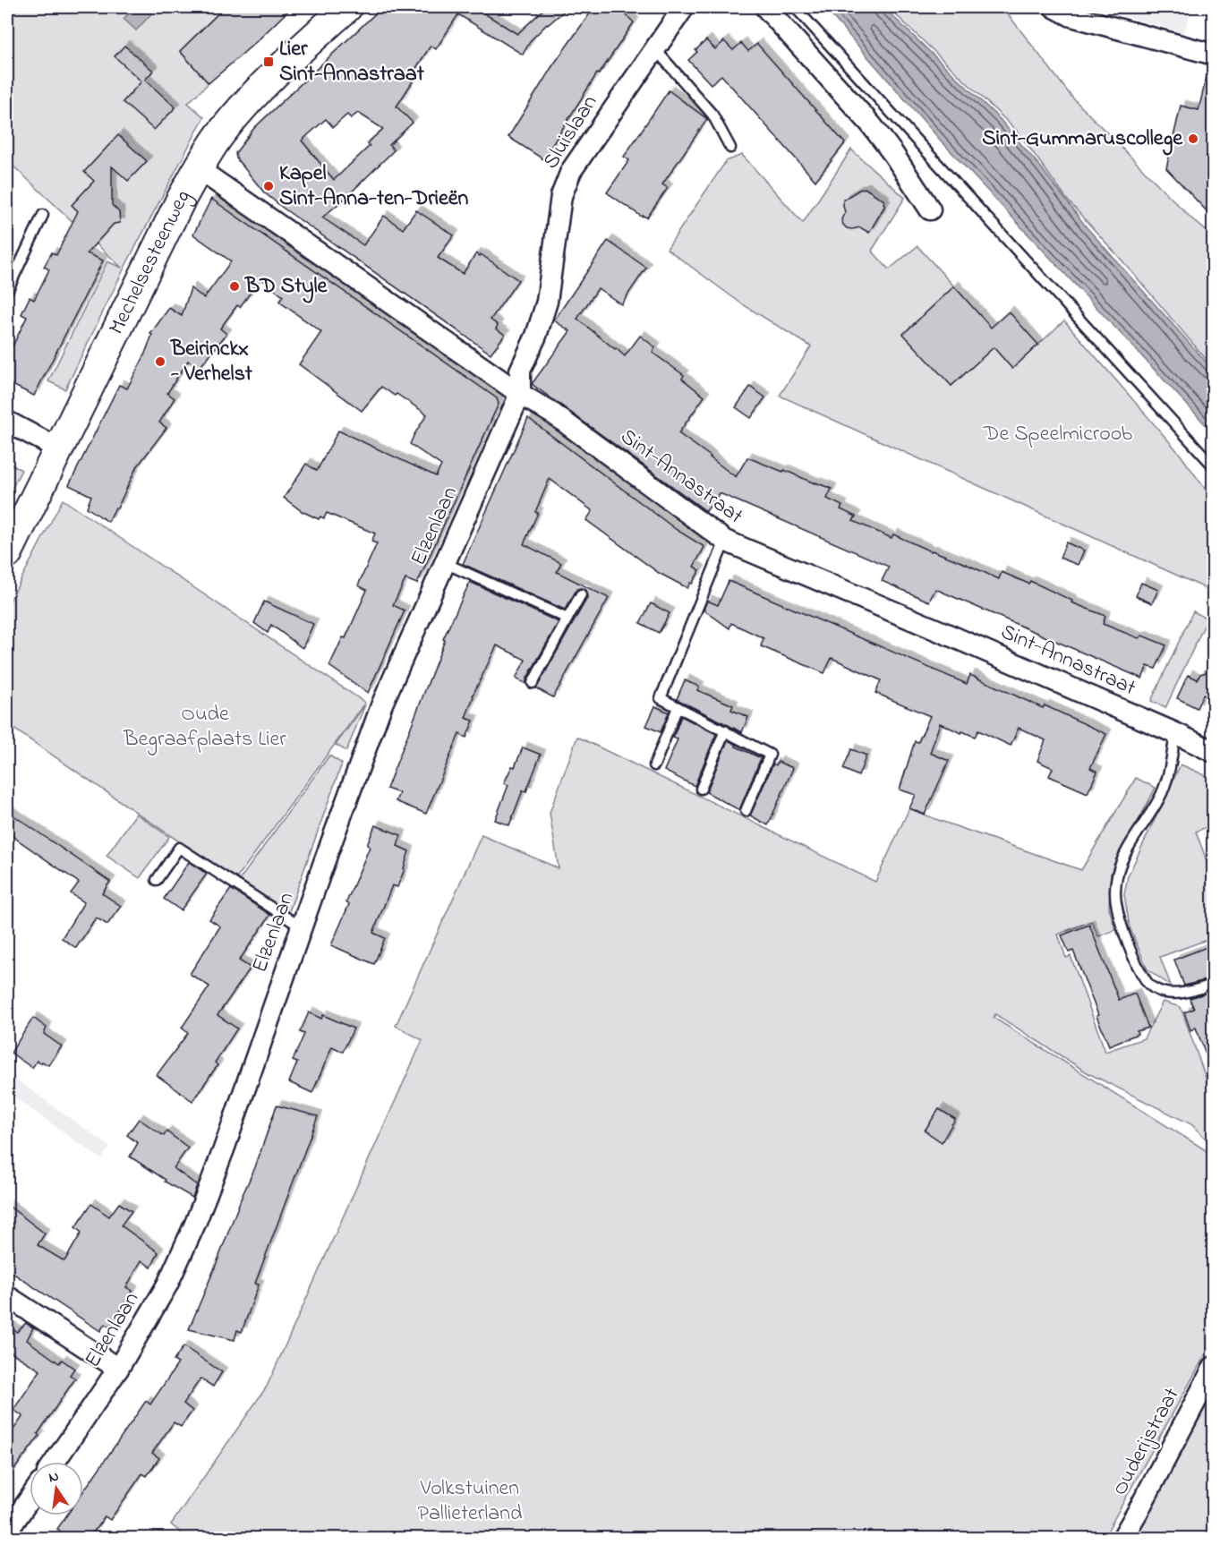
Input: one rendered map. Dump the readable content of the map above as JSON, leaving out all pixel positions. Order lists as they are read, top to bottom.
{
  "streets": {
    "street": [
      "Sluislaan",
      "Mechelsesteenweg",
      "Sint-Annastraat",
      "Elzenlaan",
      "Ouderijstraat"
    ]
  },
  "crossings": [
    ["Sluislaan", "Sint-Annastraat"],
    ["Sluislaan", "Elzenlaan"],
    ["Mechelsesteenweg", "Sint-Annastraat"],
    ["Sint-Annastraat", "Elzenlaan"]
  ],
  "parks": ["De Speelmicroob", "Oude Begraafplaats Lier", "Volkstuinen Pallieterland"],
  "places": {
    "transit": ["Lier Sint-Annastraat"],
    "other": [
      "Sint-Gummaruscollege",
      "Kapel Sint-Anna-ten-Drieën",
      "BD Style",
      "Beirinckx - Verhelst"
    ]
  },
  "north": "top"
}
